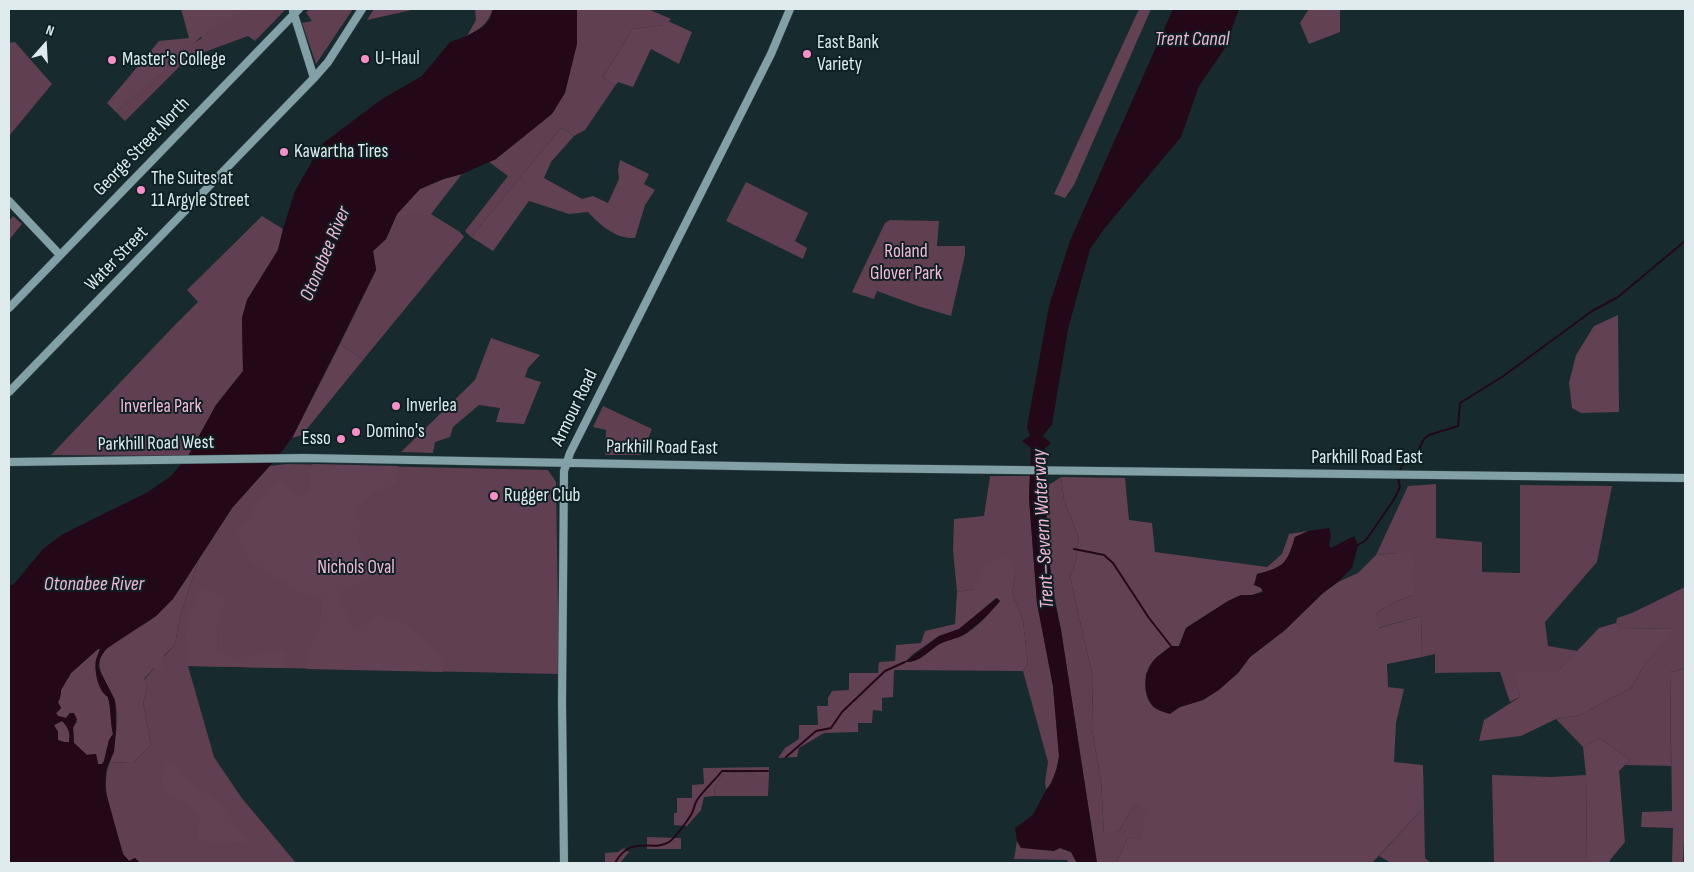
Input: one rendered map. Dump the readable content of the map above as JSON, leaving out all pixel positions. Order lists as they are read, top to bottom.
{
  "streets": {
    "main road": [
      "George Street North",
      "Water Street",
      "Armour Road",
      "Parkhill Road West",
      "Parkhill Road East"
    ]
  },
  "crossings": [
    ["Armour Road", "Parkhill Road East"],
    ["Parkhill Road West", "Parkhill Road East"]
  ],
  "water": ["Trent Canal", "Otonabee River", "Trent–Severn Waterway"],
  "parks": ["Roland Glover Park", "Inverlea Park", "Nichols Oval"],
  "places": [
    "East Bank Variety",
    "U-Haul",
    "Master's College",
    "Kawartha Tires",
    "The Suites at 11 Argyle Street",
    "Inverlea",
    "Domino's",
    "Esso",
    "Rugger Club"
  ],
  "north": "top"
}
